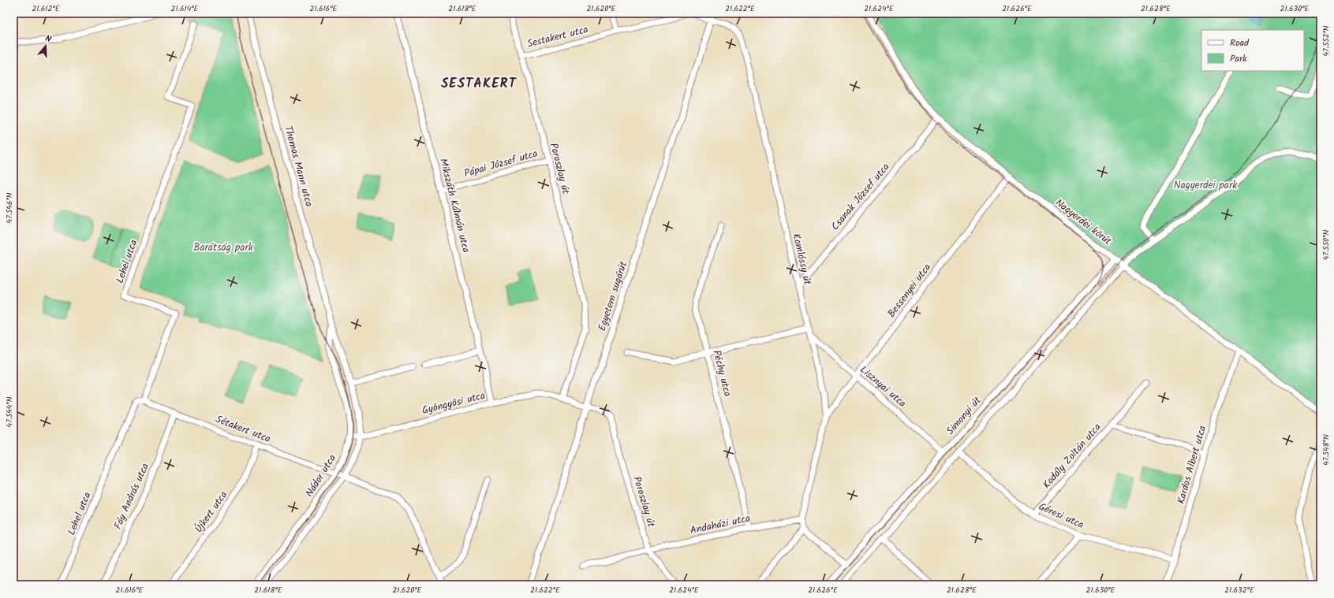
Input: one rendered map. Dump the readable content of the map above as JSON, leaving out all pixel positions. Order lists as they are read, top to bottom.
{
  "streets": {
    "street": [
      "Sestakert utca",
      "Pápai József utca",
      "Thomas Mann utca",
      "Poroszlay út",
      "Csanak József utca",
      "Mikszáth Kálmán utca",
      "Nagyerdei körút",
      "Komlóssy út",
      "Lehel utca",
      "Bessenyei utca",
      "Egyetem sugárút",
      "Péchy utca",
      "Lisznyai utca",
      "Gyöngyösi utca",
      "Simonyi út",
      "Sétakert utca",
      "Kodály Zoltán utca",
      "Kardos Albert utca",
      "Nádor utca",
      "Fáy András utca",
      "Újkert utca",
      "Géresi utca",
      "Andaházi utca"
    ]
  },
  "crossings": [
    ["Sestakert utca", "Poroszlay út"],
    ["Pápai József utca", "Poroszlay út"],
    ["Pápai József utca", "Mikszáth Kálmán utca"],
    ["Thomas Mann utca", "Gyöngyösi utca"],
    ["Thomas Mann utca", "Nádor utca"],
    ["Poroszlay út", "Gyöngyösi utca"],
    ["Poroszlay út", "Andaházi utca"],
    ["Csanak József utca", "Nagyerdei körút"],
    ["Csanak József utca", "Komlóssy út"],
    ["Mikszáth Kálmán utca", "Gyöngyösi utca"],
    ["Nagyerdei körút", "Bessenyei utca"],
    ["Nagyerdei körút", "Simonyi út"],
    ["Nagyerdei körút", "Kardos Albert utca"],
    ["Komlóssy út", "Bessenyei utca"],
    ["Komlóssy út", "Egyetem sugárút"],
    ["Komlóssy út", "Lisznyai utca"],
    ["Komlóssy út", "Andaházi utca"],
    ["Lehel utca", "Sétakert utca"],
    ["Bessenyei utca", "Lisznyai utca"],
    ["Egyetem sugárút", "Gyöngyösi utca"],
    ["Péchy utca", "Andaházi utca"],
    ["Lisznyai utca", "Simonyi út"],
    ["Gyöngyösi utca", "Nádor utca"],
    ["Simonyi út", "Géresi utca"],
    ["Sétakert utca", "Nádor utca"],
    ["Sétakert utca", "Fáy András utca"],
    ["Sétakert utca", "Újkert utca"],
    ["Kodály Zoltán utca", "Kardos Albert utca"],
    ["Kodály Zoltán utca", "Géresi utca"],
    ["Kardos Albert utca", "Géresi utca"]
  ],
  "districts": ["SESTAKERT"],
  "parks": ["Nagyerdei park", "Barátság park"],
  "legend": ["Road", "Park"],
  "north": "top",
  "coordinates": [
    "21.612°E",
    "21.614°E",
    "21.616°E",
    "21.618°E",
    "21.620°E",
    "21.622°E",
    "21.624°E",
    "21.626°E",
    "21.628°E",
    "21.630°E",
    "47.552°N",
    "47.546°N",
    "47.550°N",
    "47.544°N",
    "47.548°N",
    "21.632°E"
  ]
}
